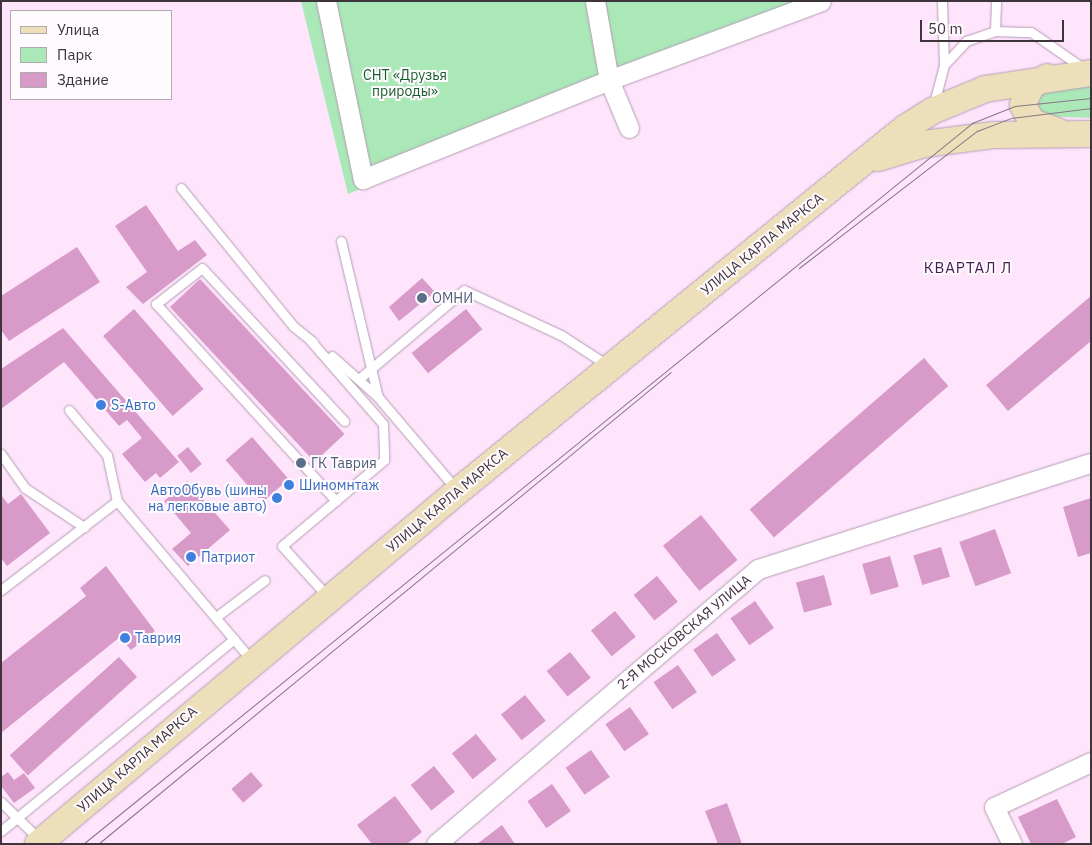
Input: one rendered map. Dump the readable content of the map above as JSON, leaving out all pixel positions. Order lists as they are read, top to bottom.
{
  "streets": {
    "street": ["УЛИЦА КАРЛА МАРКСА", "2-Я МОСКОВСКАЯ УЛИЦА"]
  },
  "districts": ["КВАРТАЛ Л"],
  "parks": ["СНТ «Друзья природы»"],
  "places": [
    "ОМНИ",
    "S-Авто",
    "ГК Таврия",
    "Шиномнтаж",
    "АвтоОбувь (шины на легковые авто)",
    "Патриот",
    "Таврия"
  ],
  "legend": ["Улица", "Парк", "Здание"],
  "scale_bar": "50 m"
}
